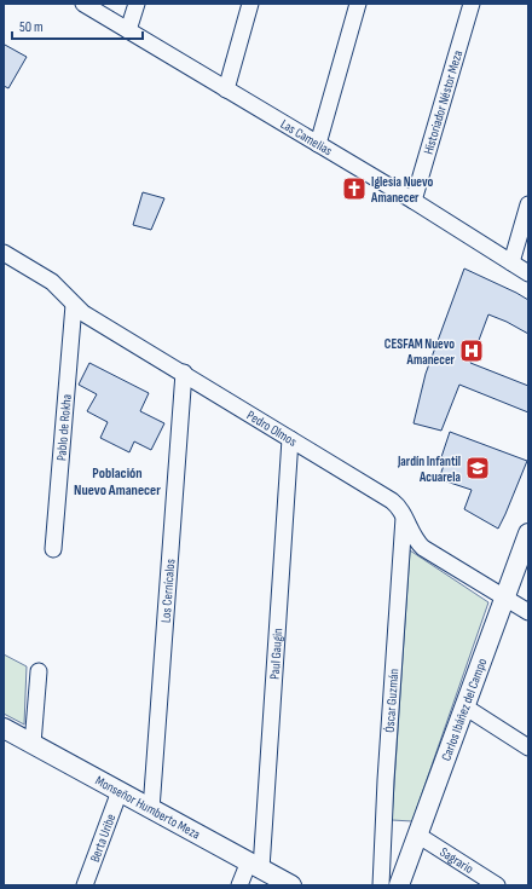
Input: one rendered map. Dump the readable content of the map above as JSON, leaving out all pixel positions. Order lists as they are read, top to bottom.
{
  "streets": {
    "street": [
      "Historiador Néstor Meza",
      "Las Camelias",
      "Pablo de Rokha",
      "Pedro Olmos",
      "Los Cernícalos",
      "Paul Gaugin",
      "Óscar Guzmán",
      "Carlos Ibáñez del Campo",
      "Monseñor Humberto Meza",
      "Berta Uribe",
      "Sagrario"
    ]
  },
  "crossings": [
    ["Historiador Néstor Meza", "Las Camelias"],
    ["Pablo de Rokha", "Pedro Olmos"],
    ["Pedro Olmos", "Los Cernícalos"],
    ["Pedro Olmos", "Paul Gaugin"],
    ["Pedro Olmos", "Óscar Guzmán"],
    ["Pedro Olmos", "Carlos Ibáñez del Campo"],
    ["Los Cernícalos", "Monseñor Humberto Meza"],
    ["Paul Gaugin", "Monseñor Humberto Meza"],
    ["Carlos Ibáñez del Campo", "Sagrario"],
    ["Monseñor Humberto Meza", "Berta Uribe"]
  ],
  "districts": ["Población Nuevo Amanecer"],
  "places": {
    "church": ["Iglesia Nuevo Amanecer"],
    "hospital": ["CESFAM Nuevo Amanecer"],
    "school or university": ["Jardín Infantil Acuarela"]
  },
  "scale_bar": "50 m"
}
